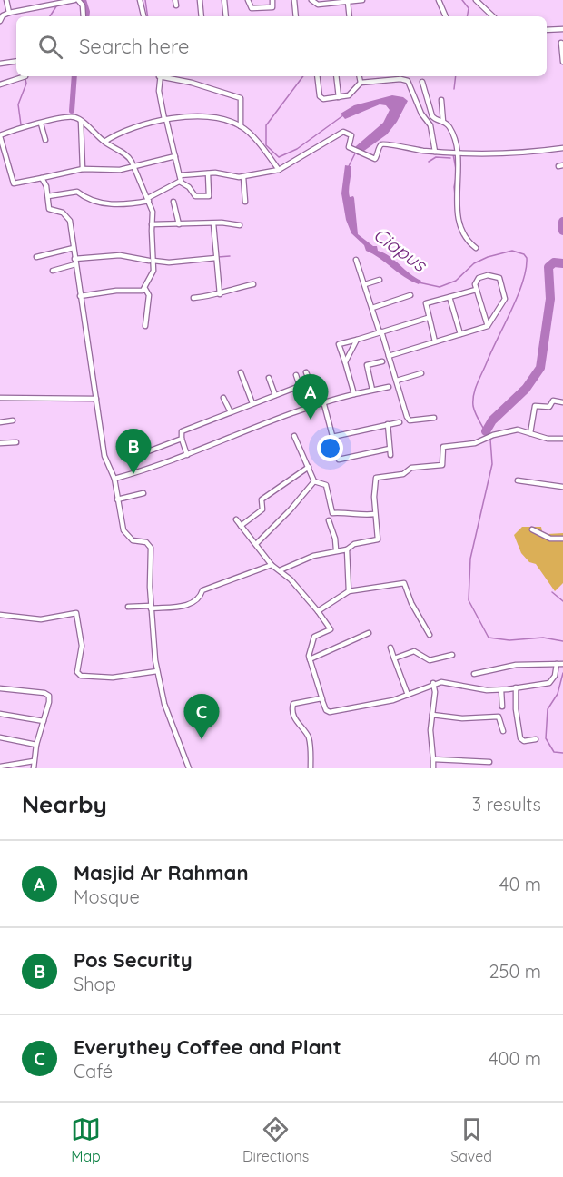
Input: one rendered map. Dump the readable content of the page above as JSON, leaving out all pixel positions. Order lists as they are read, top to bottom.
{
  "water": ["Ciapus"],
  "page": {
    "search": "Search here",
    "pins": ["A", "B", "C"],
    "heading": ["Nearby", "3 results"],
    "list": [
      {
        "mark": "A",
        "name": "Masjid Ar Rahman",
        "note": "Mosque",
        "value": "40 m"
      },
      {
        "mark": "B",
        "name": "Pos Security",
        "note": "Shop",
        "value": "250 m"
      },
      {
        "mark": "C",
        "name": "Everythey Coffee and Plant",
        "note": "Café",
        "value": "400 m"
      }
    ],
    "nav": ["Map", "Directions", "Saved"]
  }
}
